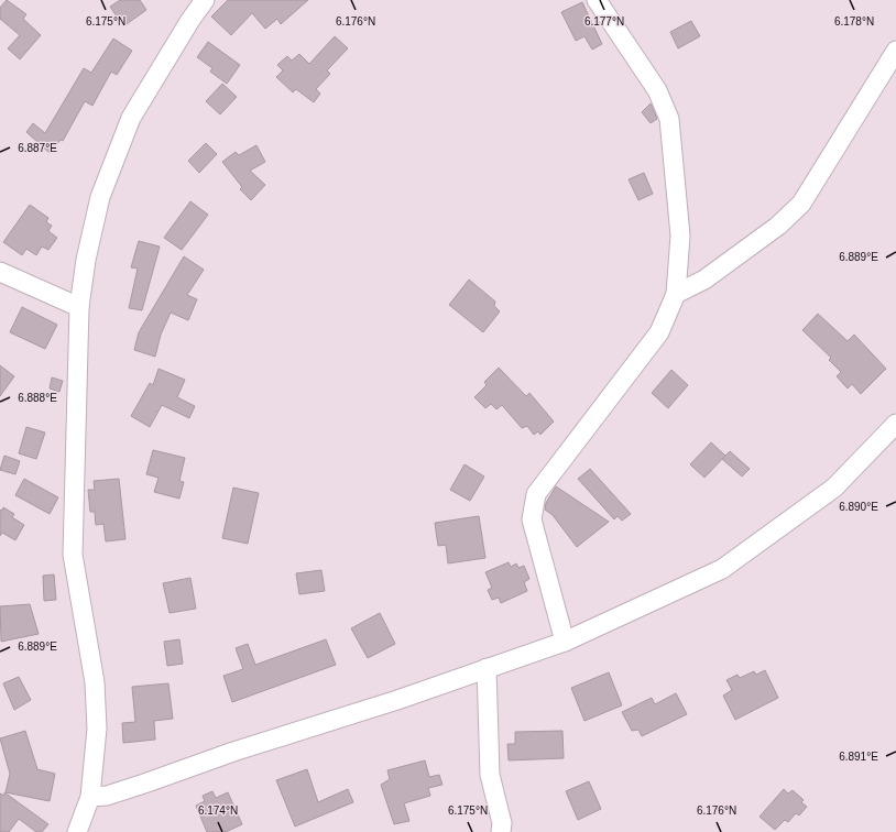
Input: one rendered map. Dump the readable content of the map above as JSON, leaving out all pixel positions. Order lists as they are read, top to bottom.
{
  "coordinates": [
    "6.175°N",
    "6.176°N",
    "6.178°N",
    "6.177°N",
    "6.887°E",
    "6.889°E",
    "6.888°E",
    "6.890°E",
    "6.891°E",
    "6.174°N"
  ]
}
